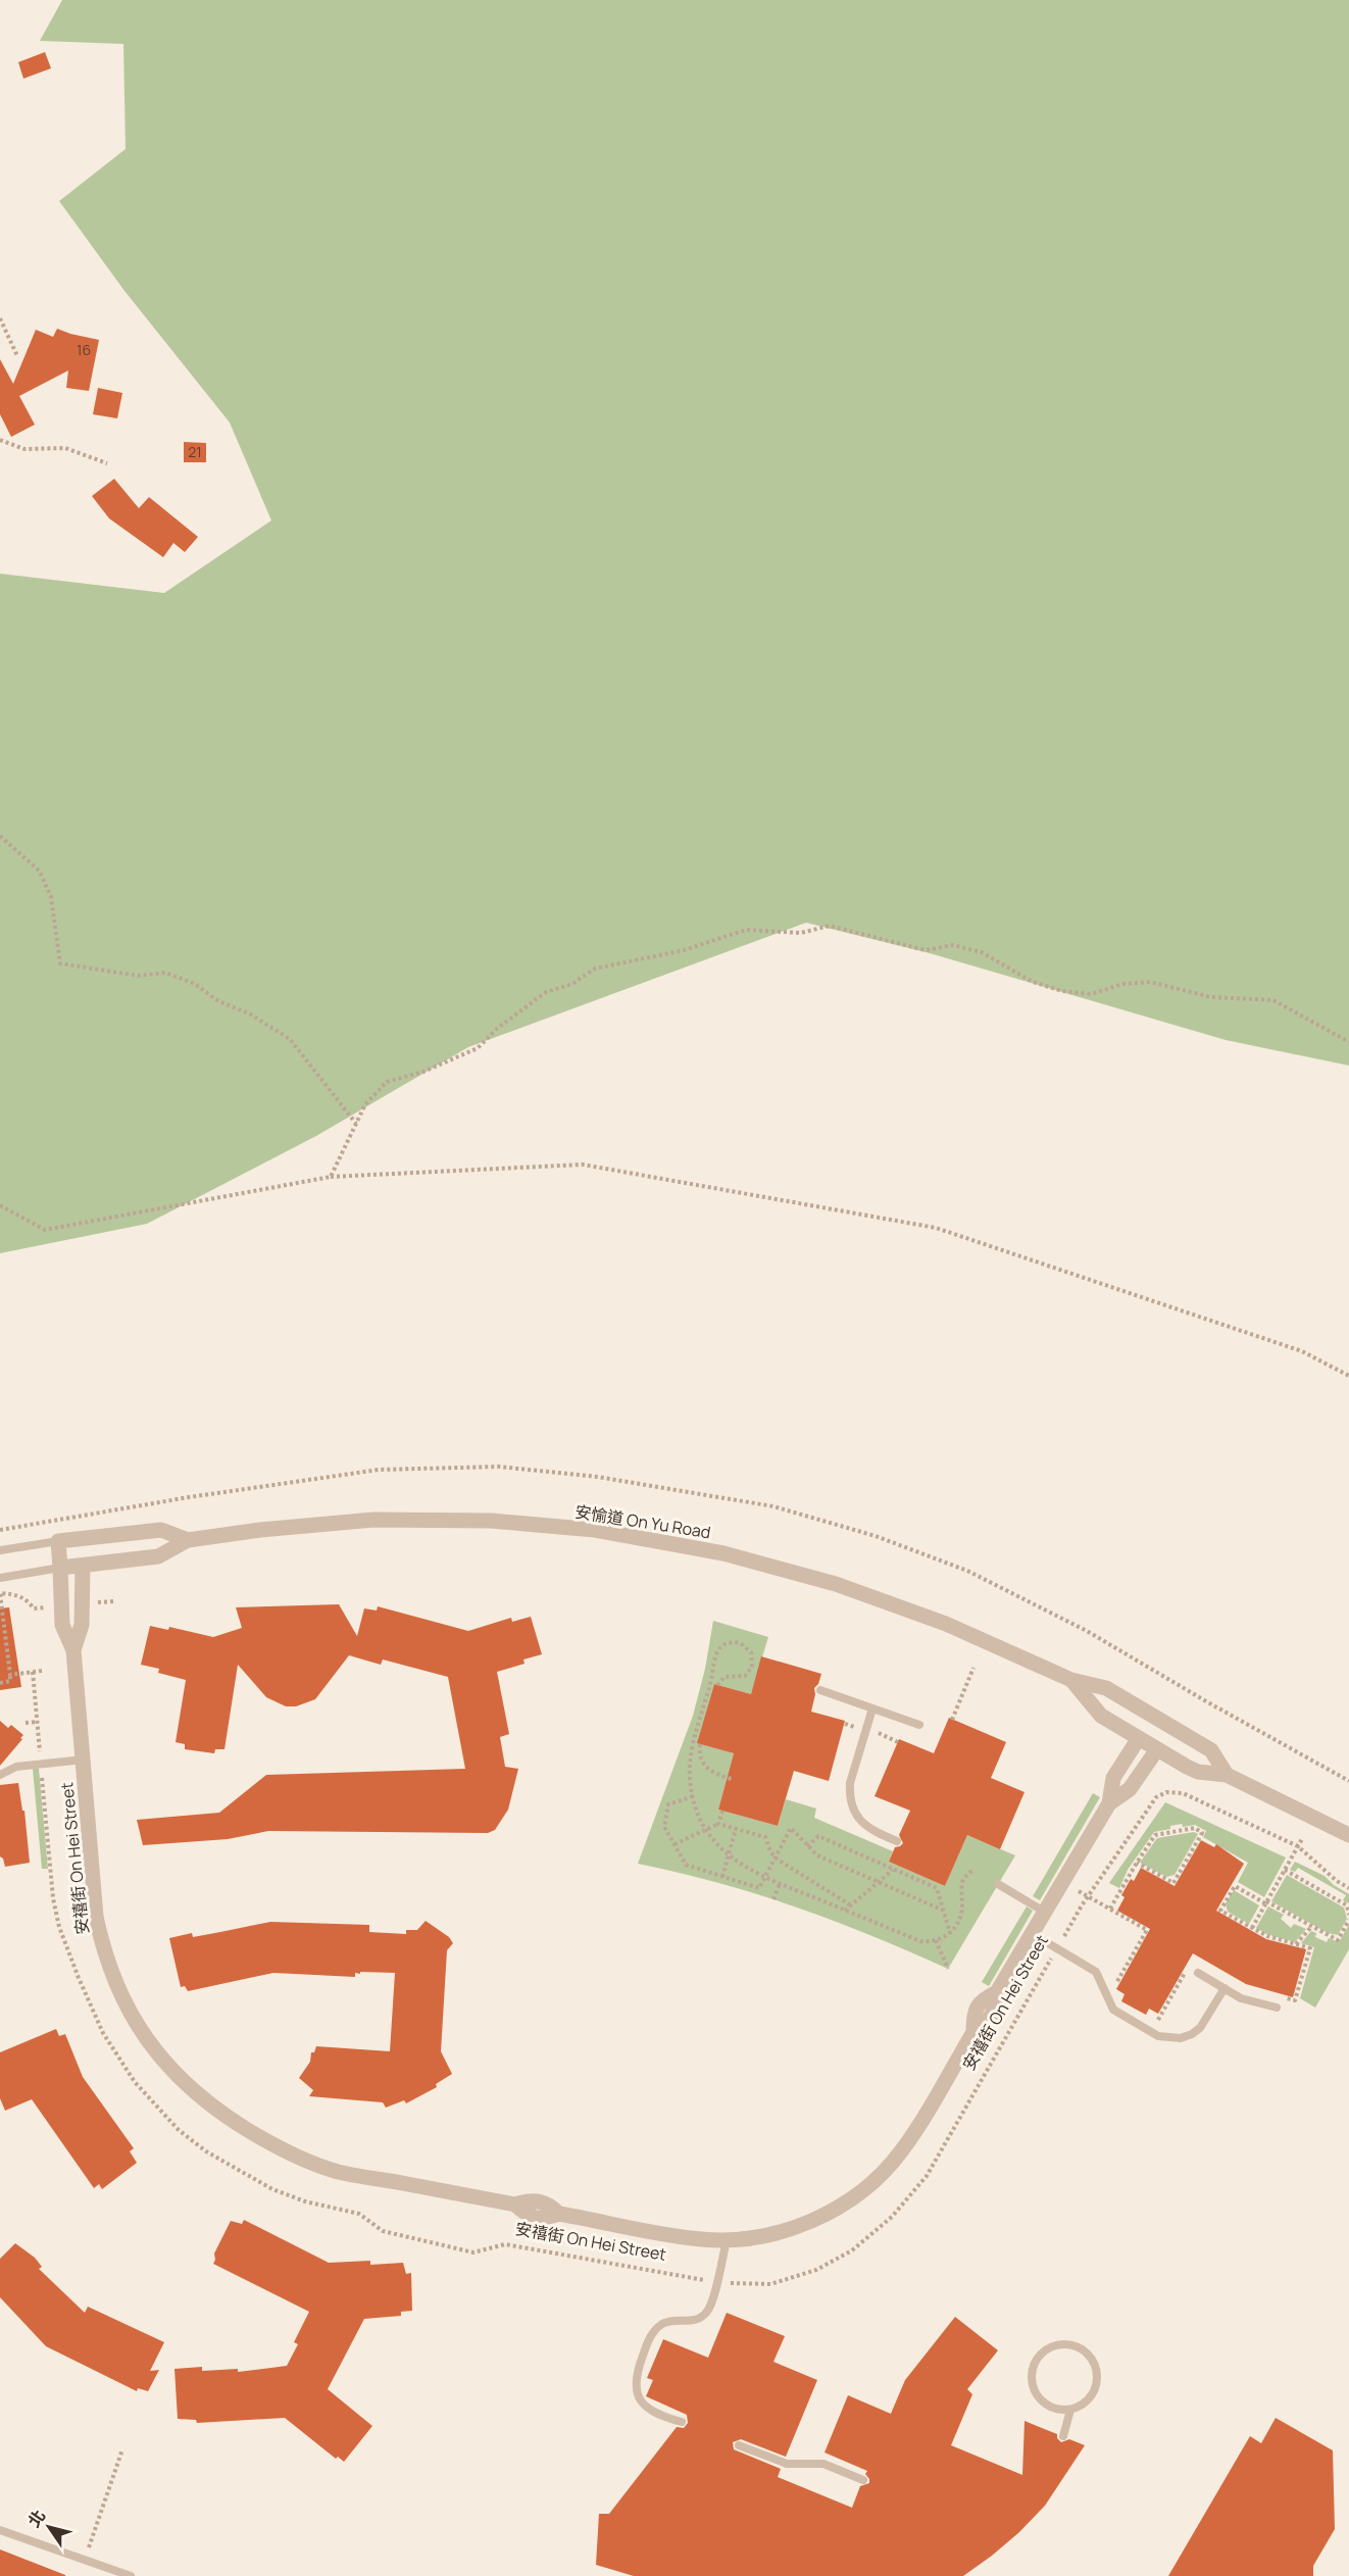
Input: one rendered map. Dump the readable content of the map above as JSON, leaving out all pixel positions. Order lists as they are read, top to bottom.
{
  "streets": {
    "street": ["安愉道 On Yu Road", "安禧街 On Hei Street"]
  },
  "crossings": [
    ["安愉道 On Yu Road", "安禧街 On Hei Street"]
  ],
  "house_numbers": ["16", "21"],
  "north": "top left"
}
